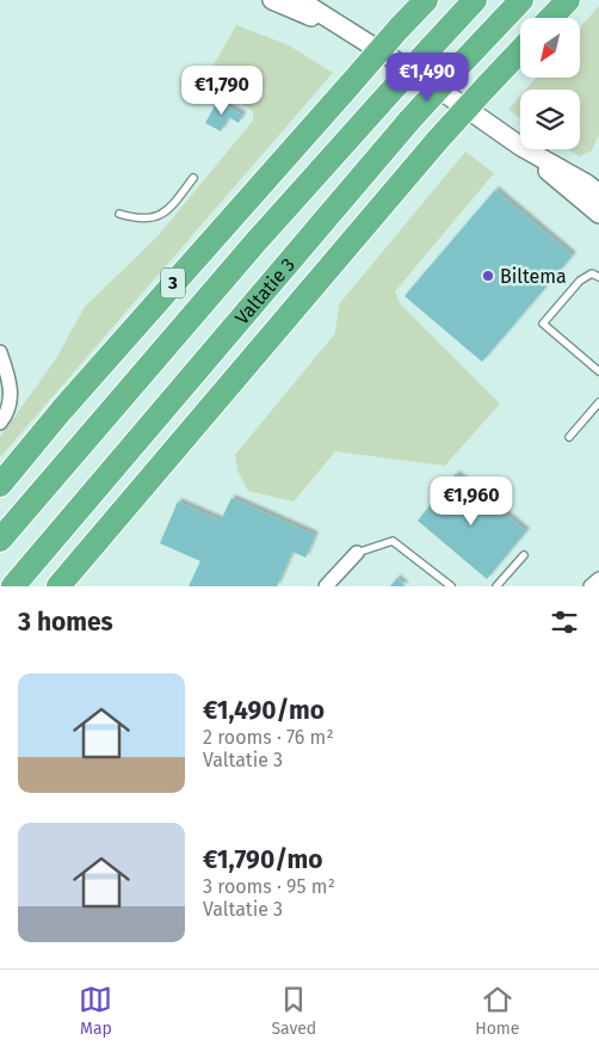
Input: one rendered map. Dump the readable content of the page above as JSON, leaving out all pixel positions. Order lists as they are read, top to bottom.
{
  "streets": {
    "highway": ["3", "Valtatie 3"]
  },
  "places": ["Biltema"],
  "north": "bottom left",
  "page": {
    "price": ["€1,490", "€1,790", "€1,960"],
    "heading": "3 homes",
    "list": [
      {
        "name": "€1,490/mo",
        "note": "2 rooms · 76 m² · Valtatie 3"
      },
      {
        "name": "€1,790/mo",
        "note": "3 rooms · 95 m² · Valtatie 3"
      }
    ],
    "tabs": ["Map", "Saved", "Home"]
  }
}
